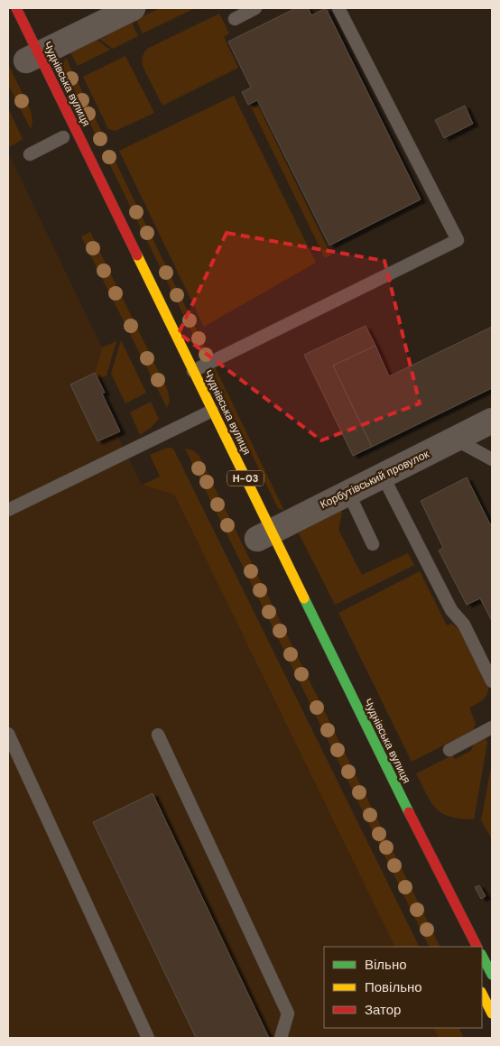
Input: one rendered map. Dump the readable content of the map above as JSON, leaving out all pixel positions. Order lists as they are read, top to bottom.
{
  "streets": {
    "main road": ["Чуднівська вулиця", "Н-03"],
    "street": ["Корбутівський провулок"]
  },
  "crossings": [
    ["Чуднівська вулиця", "Корбутівський провулок"]
  ],
  "legend": ["Вільно", "Повільно", "Затор"]
}
